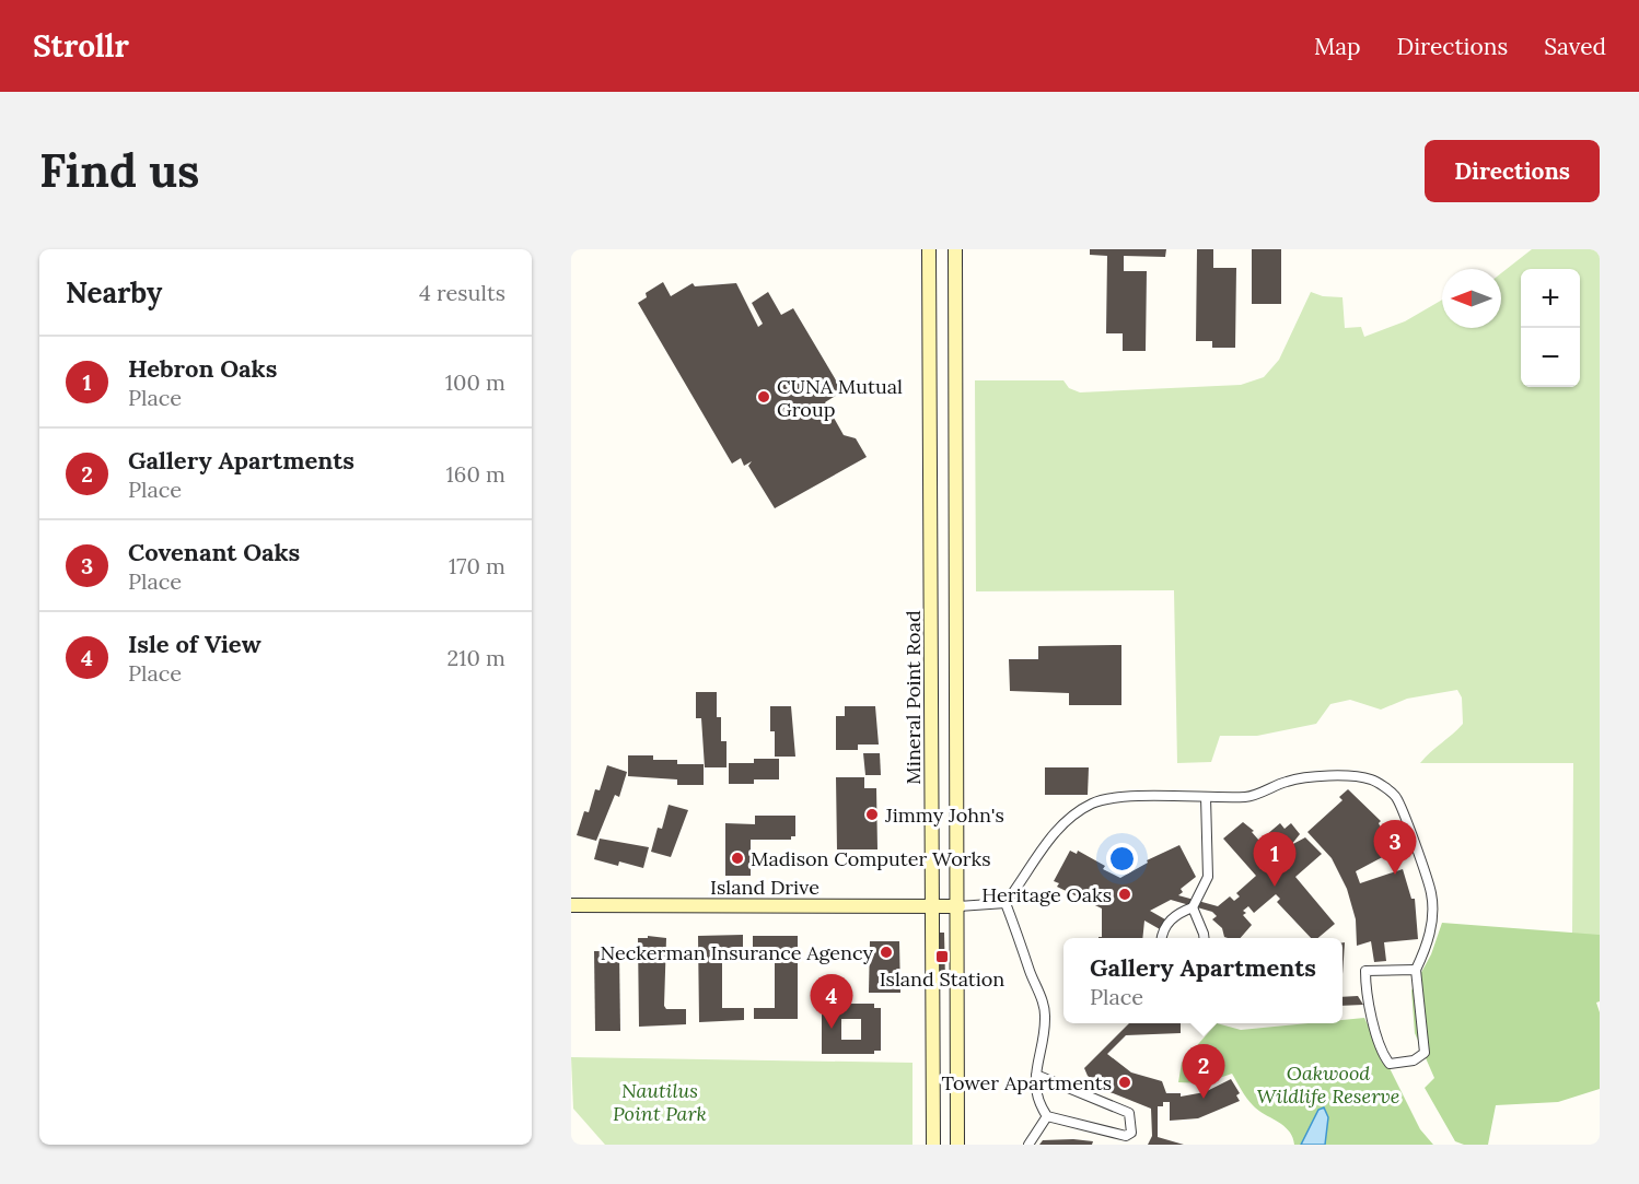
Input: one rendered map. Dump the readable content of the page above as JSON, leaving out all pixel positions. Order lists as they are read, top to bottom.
{
  "streets": {
    "main road": ["Mineral Point Road", "Island Drive"]
  },
  "crossings": [
    ["Mineral Point Road", "Island Drive"]
  ],
  "parks": ["Oakwood Wildlife Reserve", "Nautilus Point Park"],
  "places": {
    "other": [
      "CUNA Mutual Group",
      "Jimmy John's",
      "Madison Computer Works",
      "Heritage Oaks",
      "Neckerman Insurance Agency",
      "Tower Apartments"
    ],
    "transit": ["Island Station"]
  },
  "north": "left",
  "page": {
    "header": "Strollr",
    "nav": ["Map", "Directions", "Saved"],
    "buttons": "Directions",
    "title": "Find us",
    "heading": ["Nearby", "4 results"],
    "map_buttons": ["+", "−"],
    "list": [
      {
        "mark": "1",
        "name": "Hebron Oaks",
        "note": "Place",
        "value": "100 m"
      },
      {
        "mark": "2",
        "name": "Gallery Apartments",
        "note": "Place",
        "value": "160 m"
      },
      {
        "mark": "3",
        "name": "Covenant Oaks",
        "note": "Place",
        "value": "170 m"
      },
      {
        "mark": "4",
        "name": "Isle of View",
        "note": "Place",
        "value": "210 m"
      }
    ],
    "pins": [
      "3",
      "1",
      "4",
      "2"
    ],
    "popup": ["Gallery Apartments", "Place"]
  }
}
